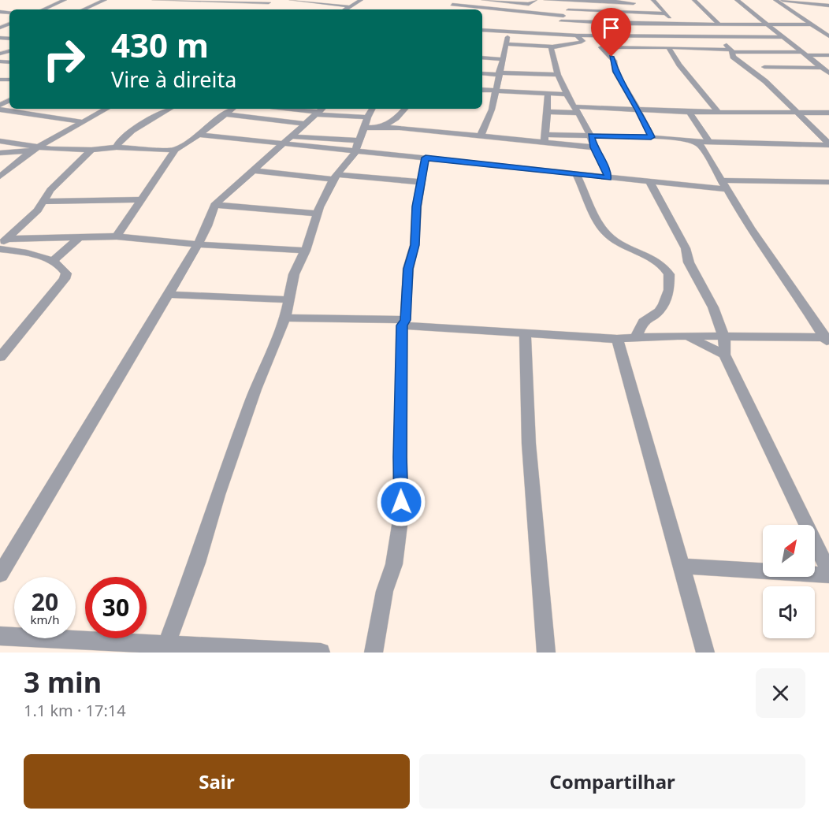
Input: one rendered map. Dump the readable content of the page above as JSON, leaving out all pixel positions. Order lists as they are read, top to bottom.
{
  "north": "top right",
  "page": {
    "turn": ["430 m", "Vire à direita"],
    "speed": "20 km/h",
    "limit": "30",
    "heading": ["3 min", "1.1 km · 17:14"],
    "buttons": ["Sair", "Compartilhar"]
  }
}
